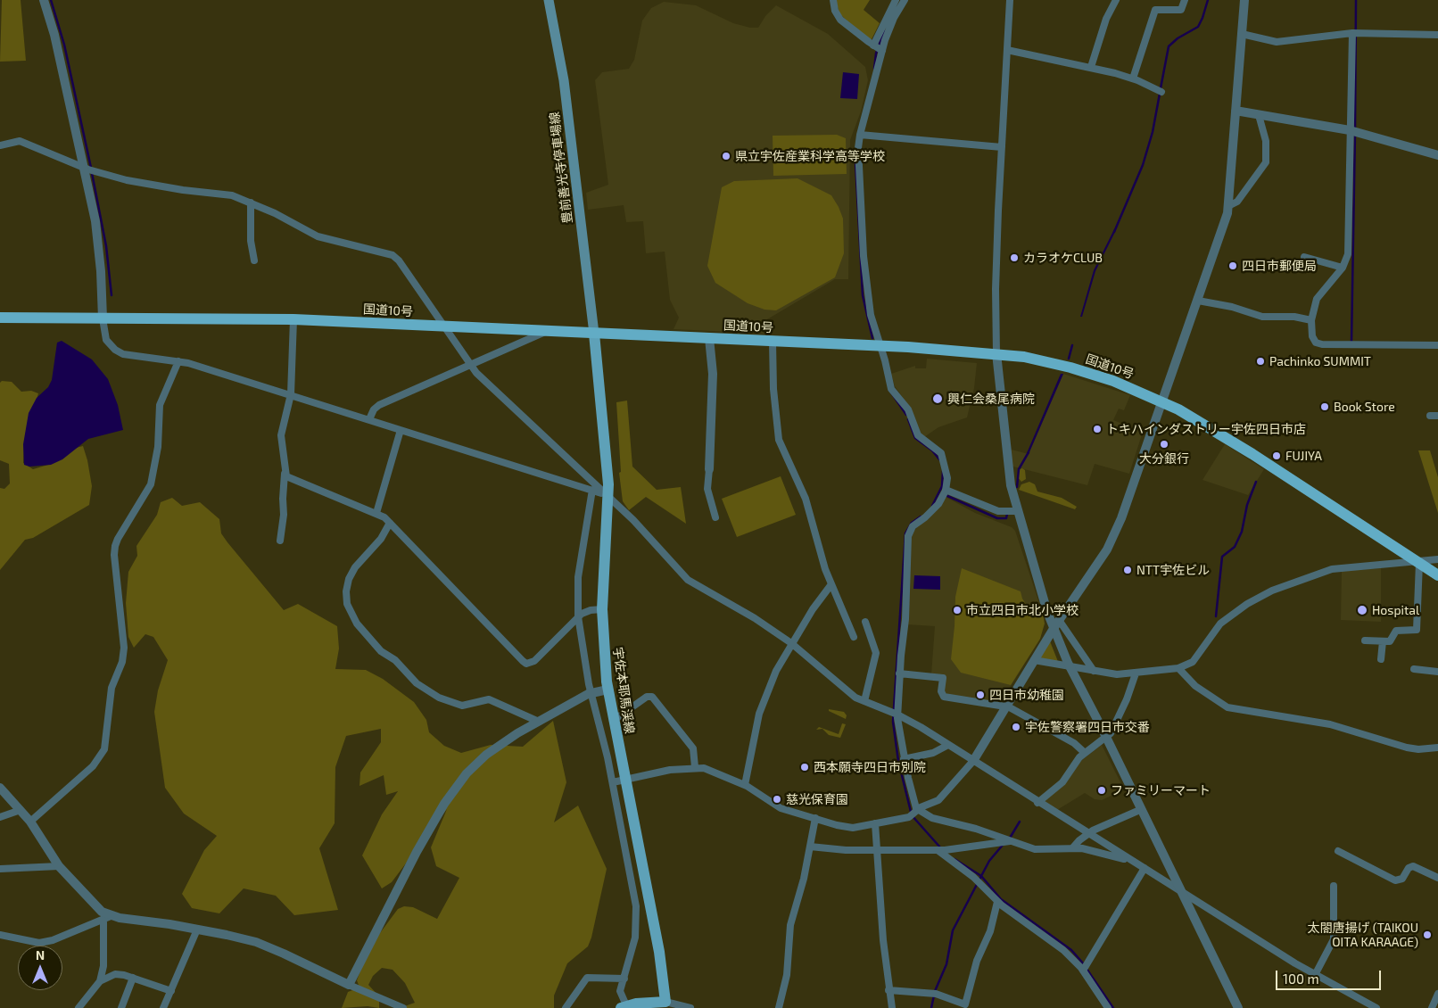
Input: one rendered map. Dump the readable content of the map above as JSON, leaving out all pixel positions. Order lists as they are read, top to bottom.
{
  "streets": {
    "highway": ["国道10号"],
    "main road": ["豊前善光寺停車場線", "宇佐本耶馬渓線"]
  },
  "crossings": [
    ["豊前善光寺停車場線", "国道10号"],
    ["豊前善光寺停車場線", "宇佐本耶馬渓線"],
    ["国道10号", "宇佐本耶馬渓線"]
  ],
  "places": [
    "県立宇佐産業科学高等学校",
    "カラオケCLUB",
    "四日市郵便局",
    "Pachinko SUMMIT",
    "興仁会桑尾病院",
    "Book Store",
    "トキハインダストリー宇佐四日市店",
    "大分銀行",
    "FUJIYA",
    "NTT宇佐ビル",
    "市立四日市北小学校",
    "Hospital",
    "四日市幼稚園",
    "宇佐警察署四日市交番",
    "西本願寺四日市別院",
    "ファミリーマート",
    "慈光保育園",
    "太閤唐揚げ (TAIKOU OITA KARAAGE)"
  ],
  "scale_bar": "100 m",
  "north": "top"
}
